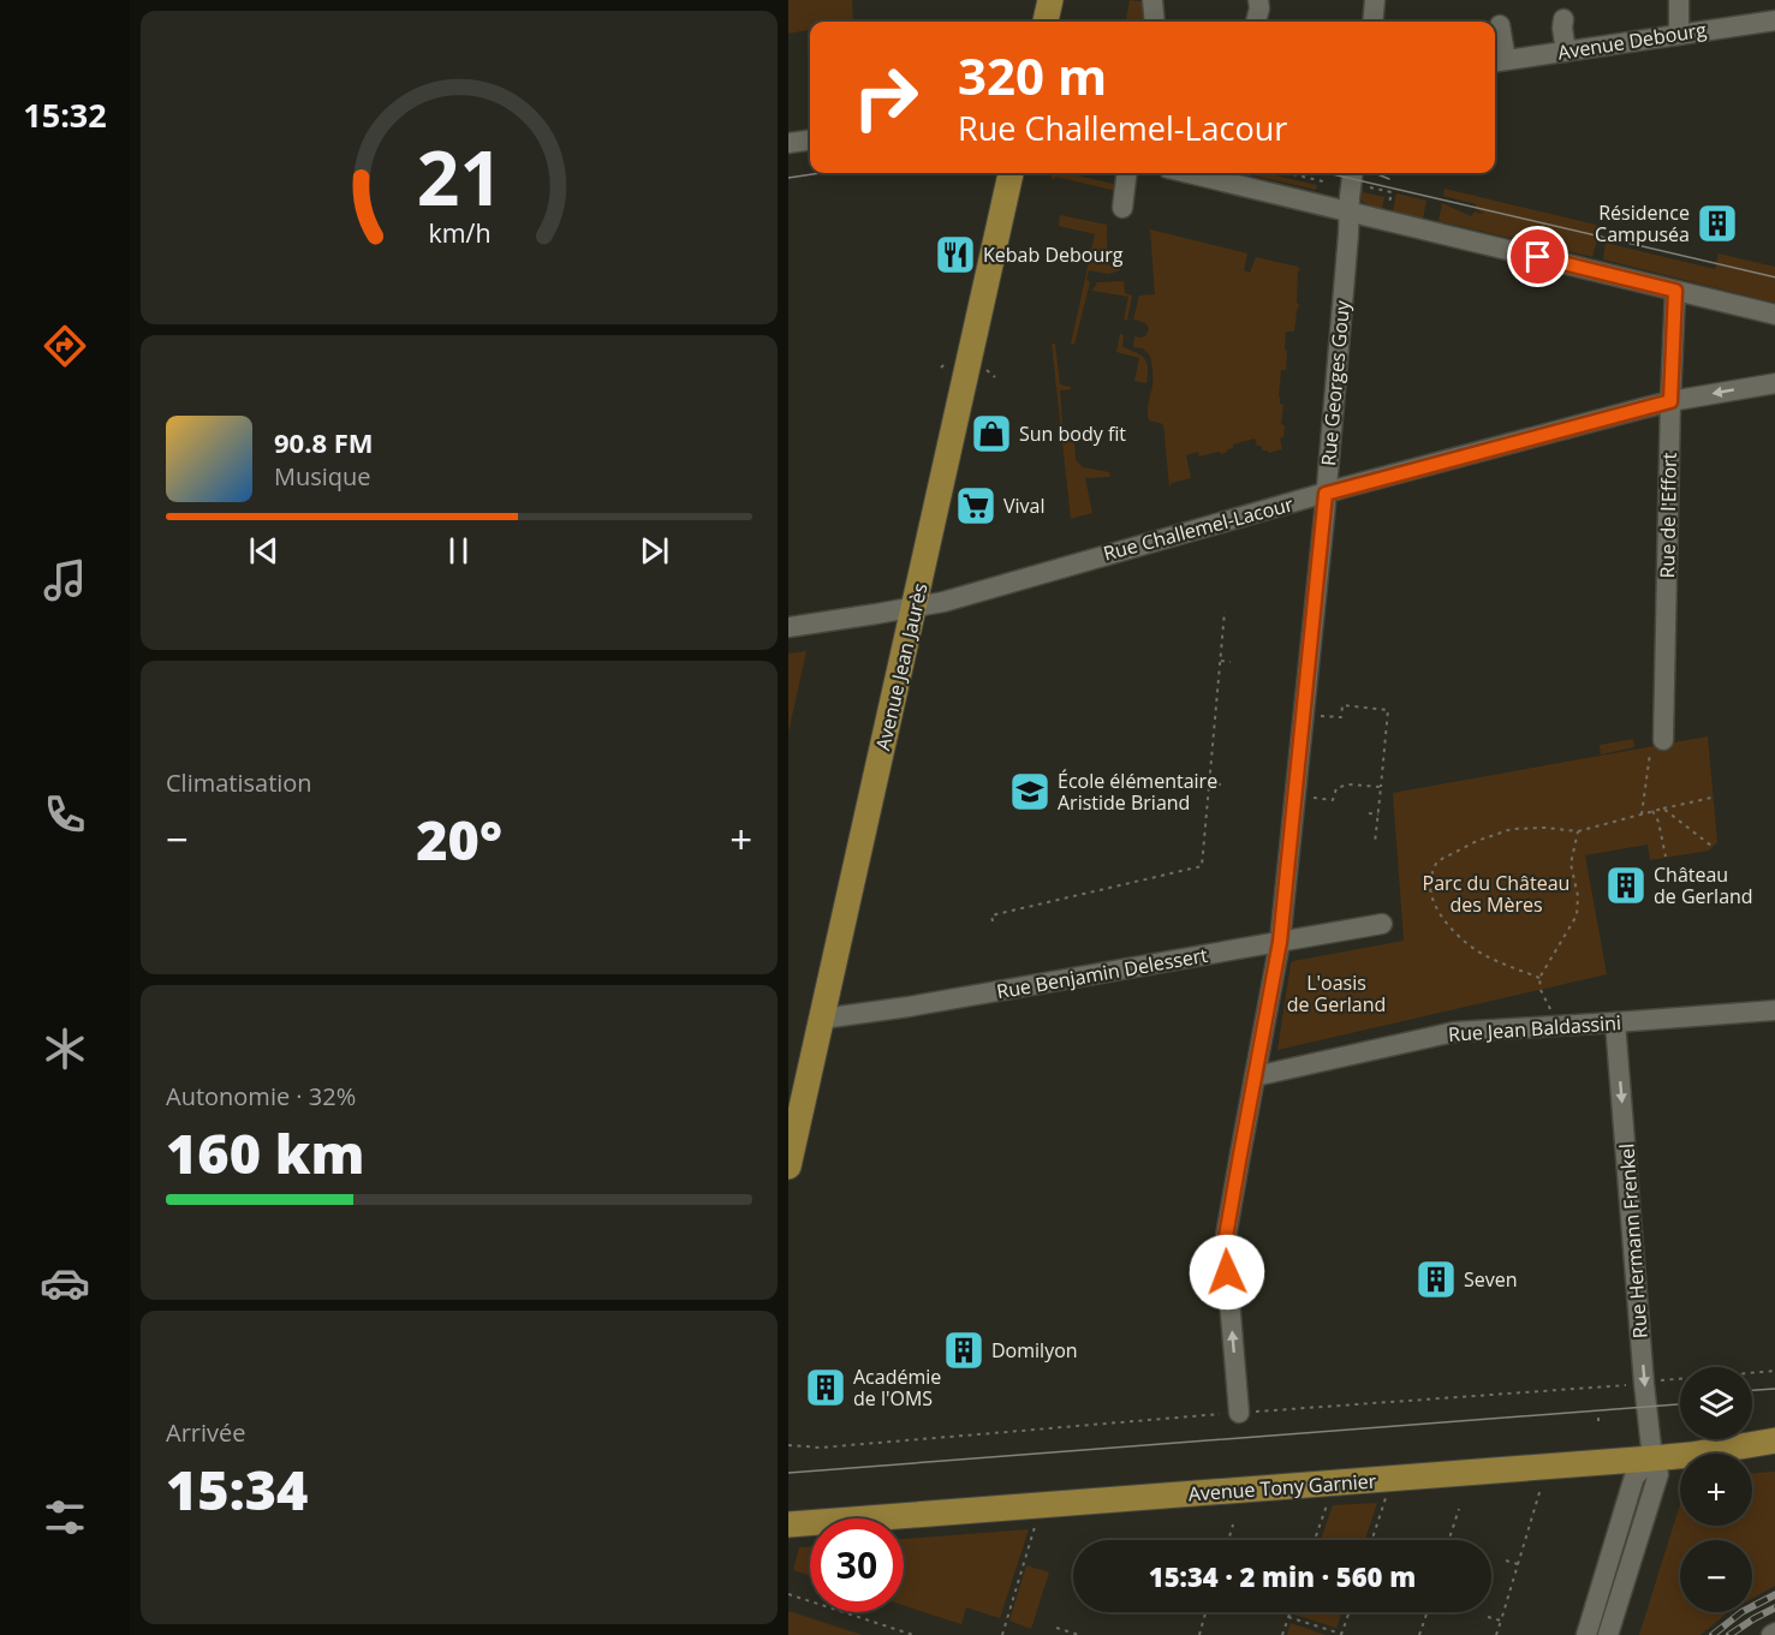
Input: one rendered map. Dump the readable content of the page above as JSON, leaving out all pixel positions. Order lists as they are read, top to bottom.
{
  "streets": {
    "main road": ["Avenue Jean Jaurès", "Avenue Tony Garnier"],
    "street": [
      "Avenue Debourg",
      "Rue Georges Gouy",
      "Rue de l'Effort",
      "Rue Challemel-Lacour",
      "Rue Benjamin Delessert",
      "Rue Jean Baldassini",
      "Rue Hermann Frenkel"
    ]
  },
  "crossings": [
    ["Rue Georges Gouy", "Rue Challemel-Lacour"],
    ["Rue Georges Gouy", "Rue Benjamin Delessert"],
    ["Rue Georges Gouy", "Rue Jean Baldassini"],
    ["Rue de l'Effort", "Rue Challemel-Lacour"],
    ["Rue Challemel-Lacour", "Avenue Jean Jaurès"],
    ["Avenue Jean Jaurès", "Rue Benjamin Delessert"],
    ["Rue Jean Baldassini", "Rue Hermann Frenkel"],
    ["Rue Hermann Frenkel", "Avenue Tony Garnier"]
  ],
  "one_way": ["Rue Hermann Frenkel"],
  "parks": ["Parc du Château des Mères", "L'oasis de Gerland"],
  "places": {
    "building": [
      "Résidence Campuséa",
      "Château de Gerland",
      "Seven",
      "Domilyon",
      "Académie de l'OMS"
    ],
    "restaurant": ["Kebab Debourg"],
    "shop": ["Sun body fit"],
    "supermarket": ["Vival"],
    "school or university": ["École élémentaire Aristide Briand"]
  },
  "page": {
    "tabs": "15:32",
    "turn": ["320 m", "Rue Challemel-Lacour"],
    "song": ["90.8 FM", "Musique"],
    "tile": [
      "Climatisation",
      ["Autonomie · 32%", "160 km"],
      ["Arrivée", "15:34"]
    ],
    "heat": ["−", "20°", "+"],
    "map_buttons": ["+", "−"],
    "limit": "30",
    "trip": "15:34 · 2 min · 560 m",
    "gauge": ["21", "km/h"]
  }
}
